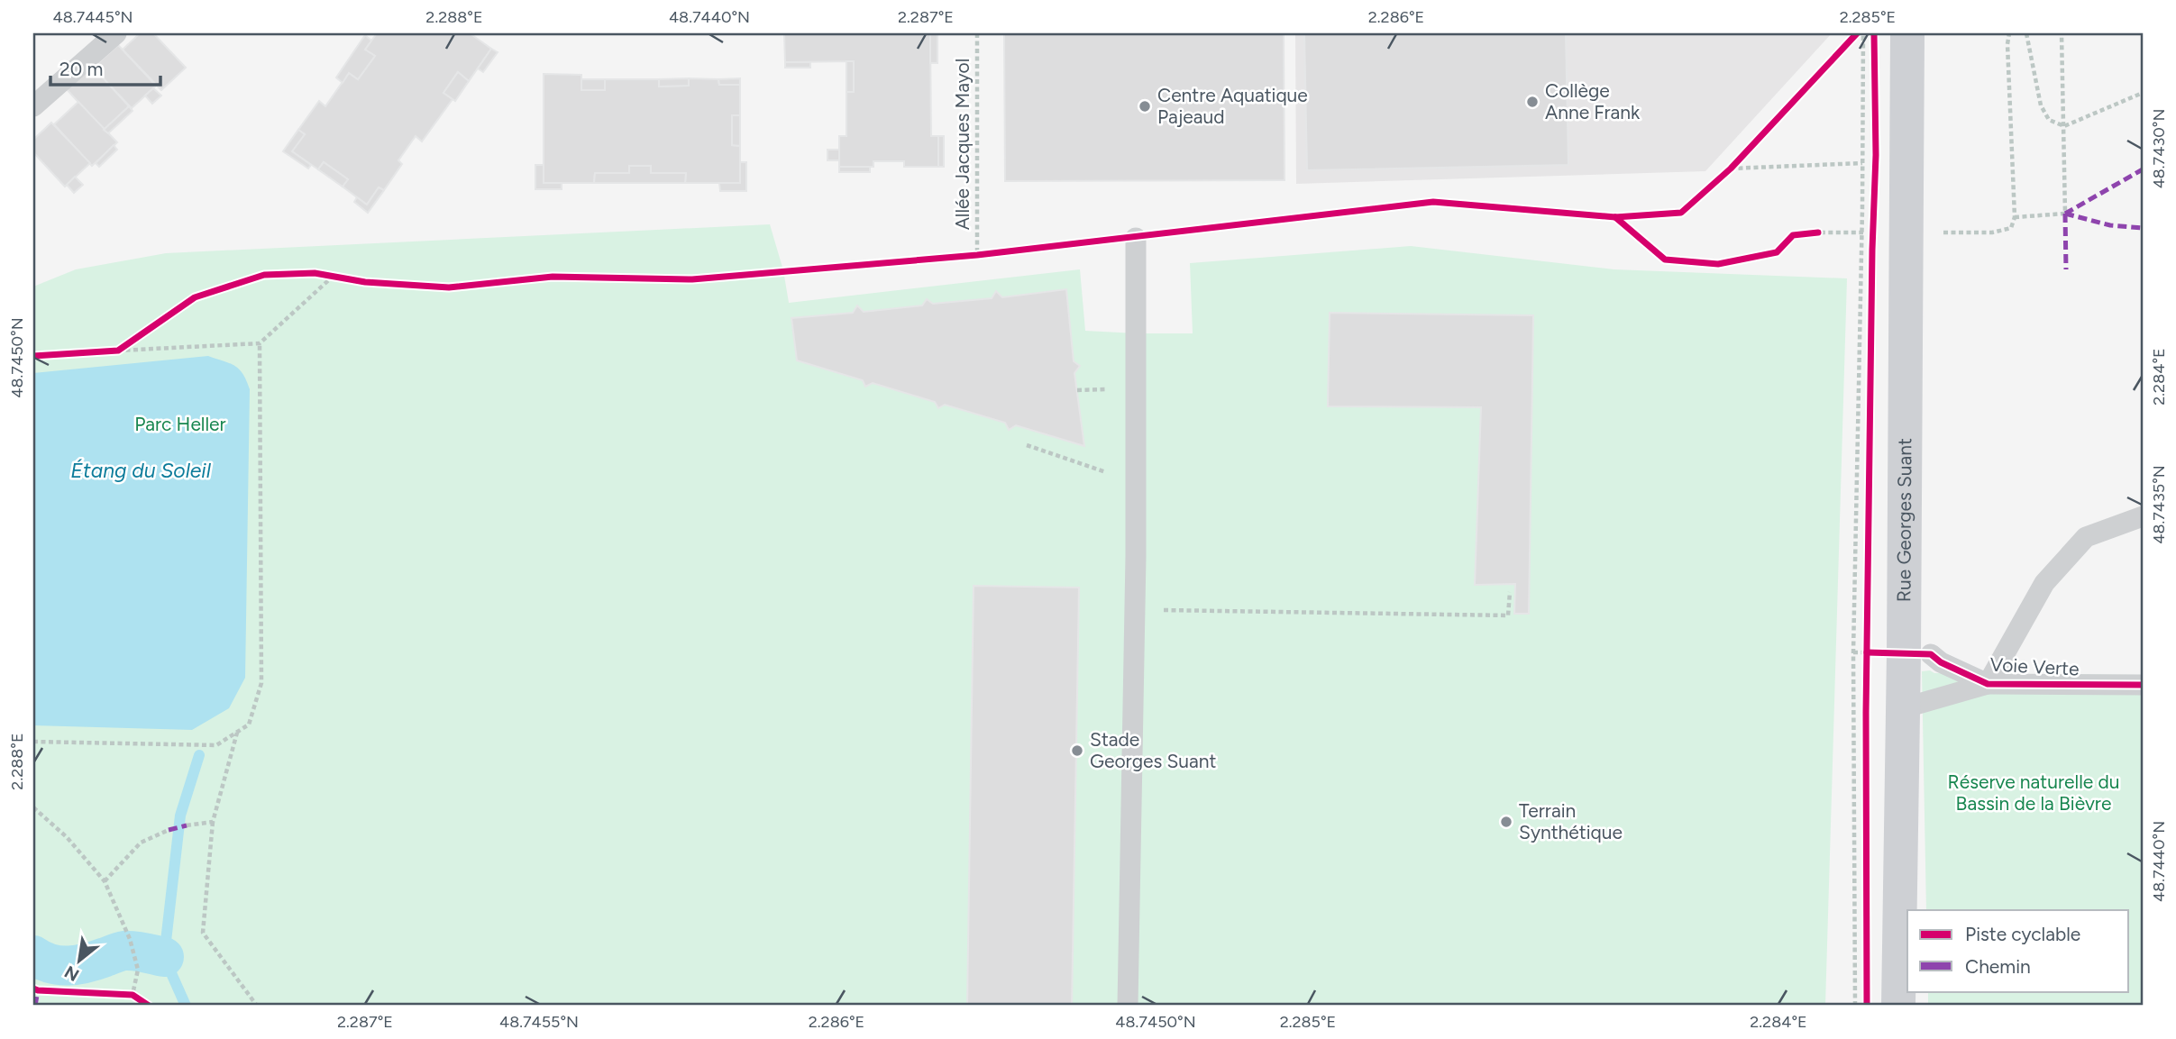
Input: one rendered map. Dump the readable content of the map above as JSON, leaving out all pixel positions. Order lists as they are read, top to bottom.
{
  "streets": {
    "main road": ["Rue Georges Suant"],
    "lane": ["Voie Verte"],
    "path": ["Allée Jacques Mayol"]
  },
  "water": ["Étang du Soleil"],
  "parks": ["Parc Heller", "Réserve naturelle du Bassin de la Bièvre"],
  "places": [
    "Collège Anne Frank",
    "Centre Aquatique Pajeaud",
    "Stade Georges Suant",
    "Terrain Synthétique"
  ],
  "legend": ["Piste cyclable", "Chemin"],
  "scale_bar": "20 m",
  "north": "bottom left",
  "coordinates": [
    "48.7445°N",
    "2.288°E",
    "48.7440°N",
    "2.287°E",
    "2.286°E",
    "2.285°E",
    "48.7430°N",
    "48.7450°N",
    "2.284°E",
    "48.7435°N",
    "48.7455°N"
  ]
}
